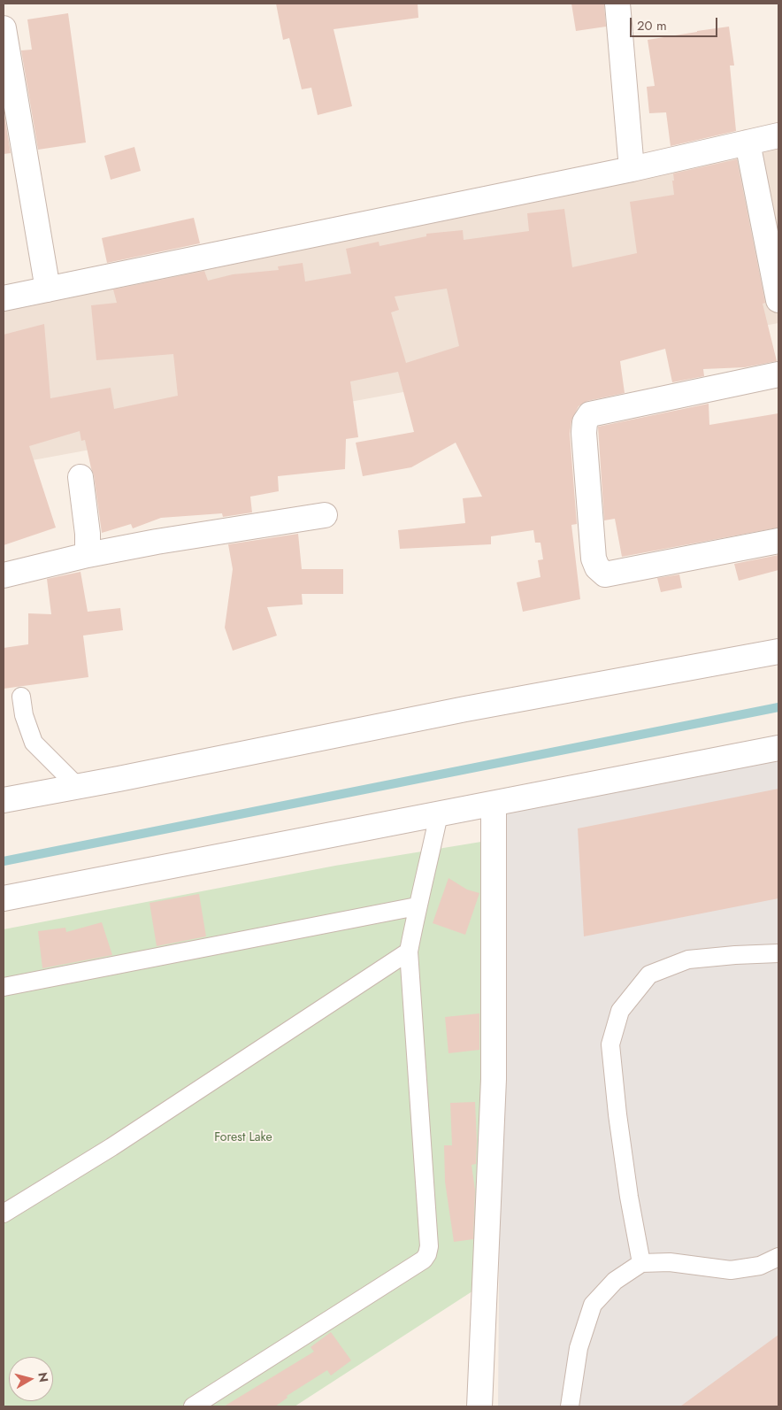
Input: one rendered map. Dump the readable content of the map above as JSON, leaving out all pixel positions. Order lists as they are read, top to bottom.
{
  "parks": ["Forest Lake"],
  "scale_bar": "20 m",
  "north": "right"
}
